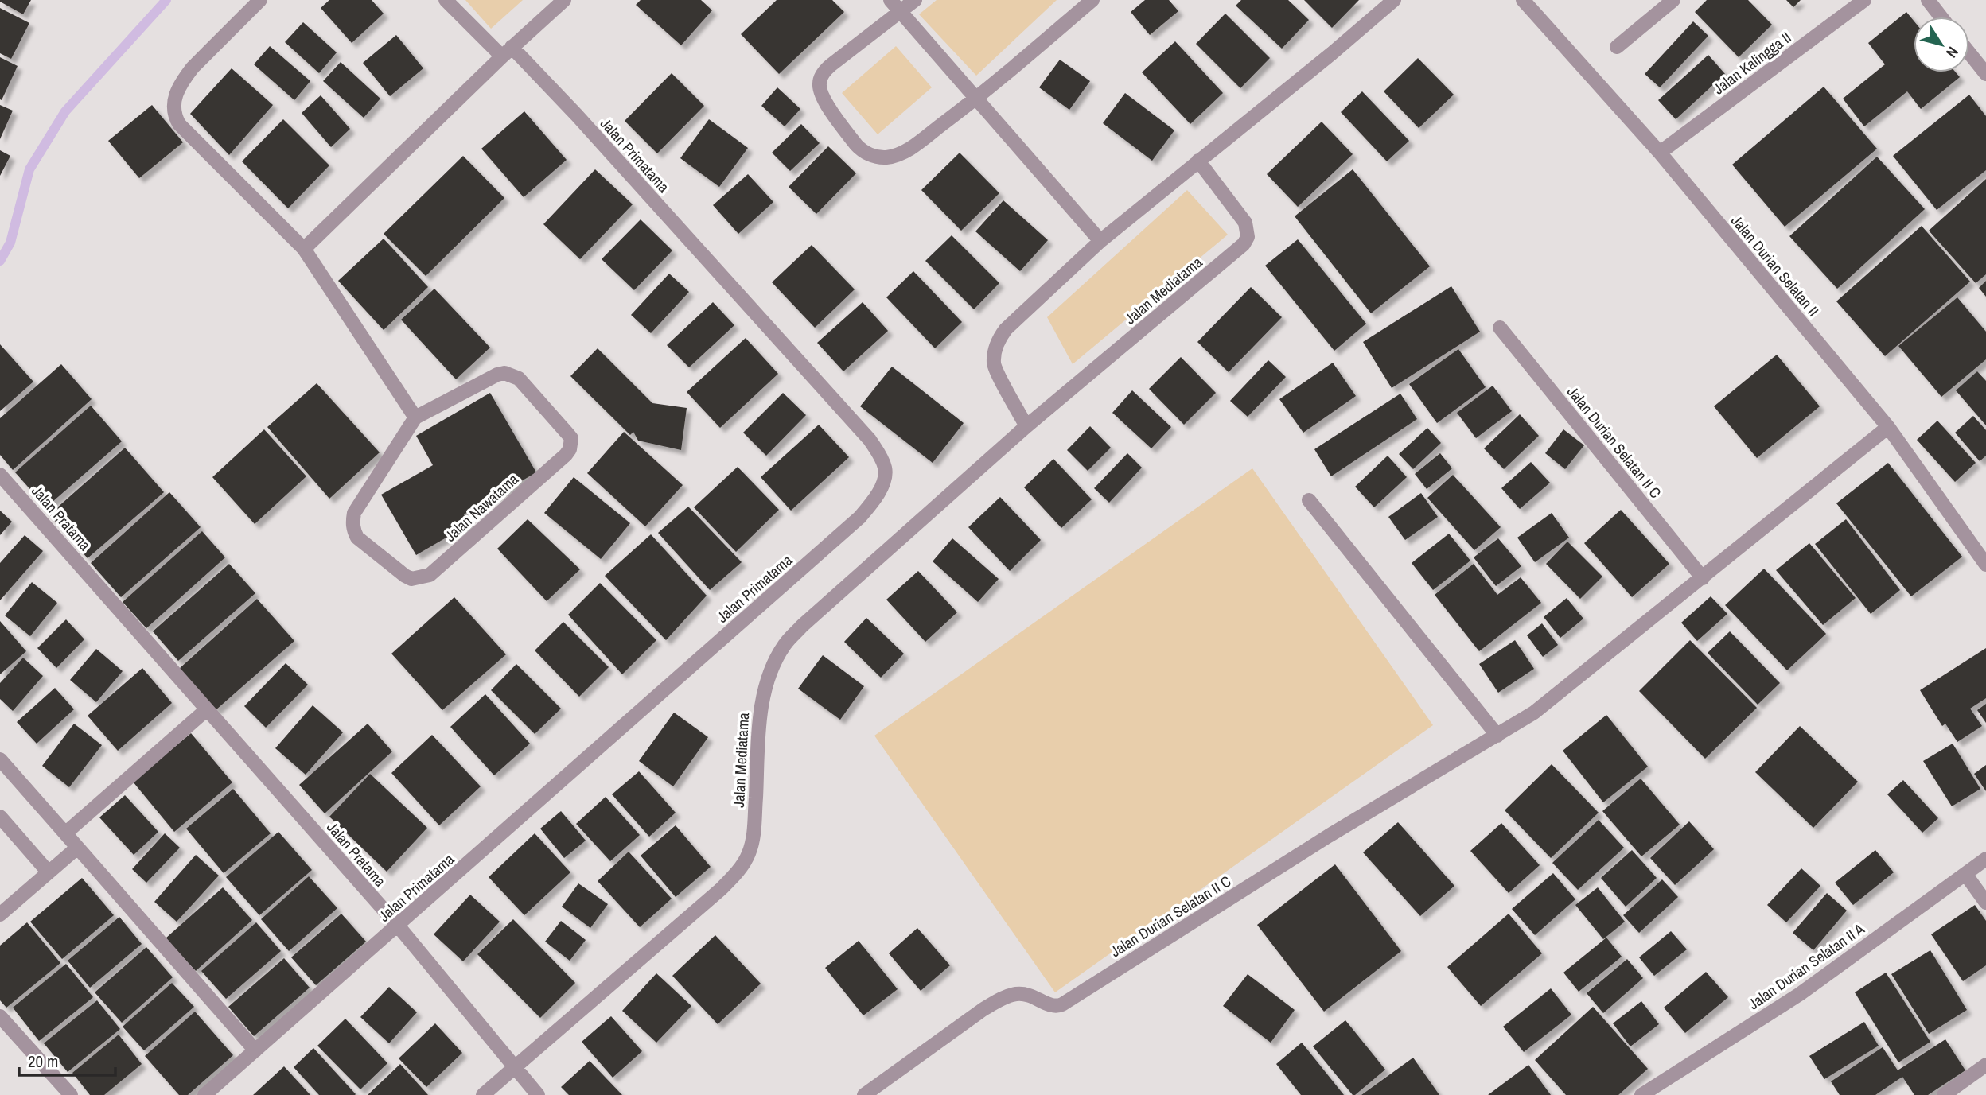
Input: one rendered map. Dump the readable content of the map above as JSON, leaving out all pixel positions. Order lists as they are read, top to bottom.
{
  "streets": {
    "street": [
      "Jalan Kalingga II",
      "Jalan Primatama",
      "Jalan Durian Selatan II",
      "Jalan Mediatama",
      "Jalan Durian Selatan II C",
      "Jalan Nawatama",
      "Jalan Pratama",
      "Jalan Durian Selatan II A"
    ]
  },
  "crossings": [
    ["Jalan Kalingga II", "Jalan Durian Selatan II"],
    ["Jalan Primatama", "Jalan Pratama"],
    ["Jalan Durian Selatan II", "Jalan Durian Selatan II C"],
    ["Jalan Mediatama", "Jalan Pratama"]
  ],
  "scale_bar": "20 m",
  "north": "bottom right"
}
